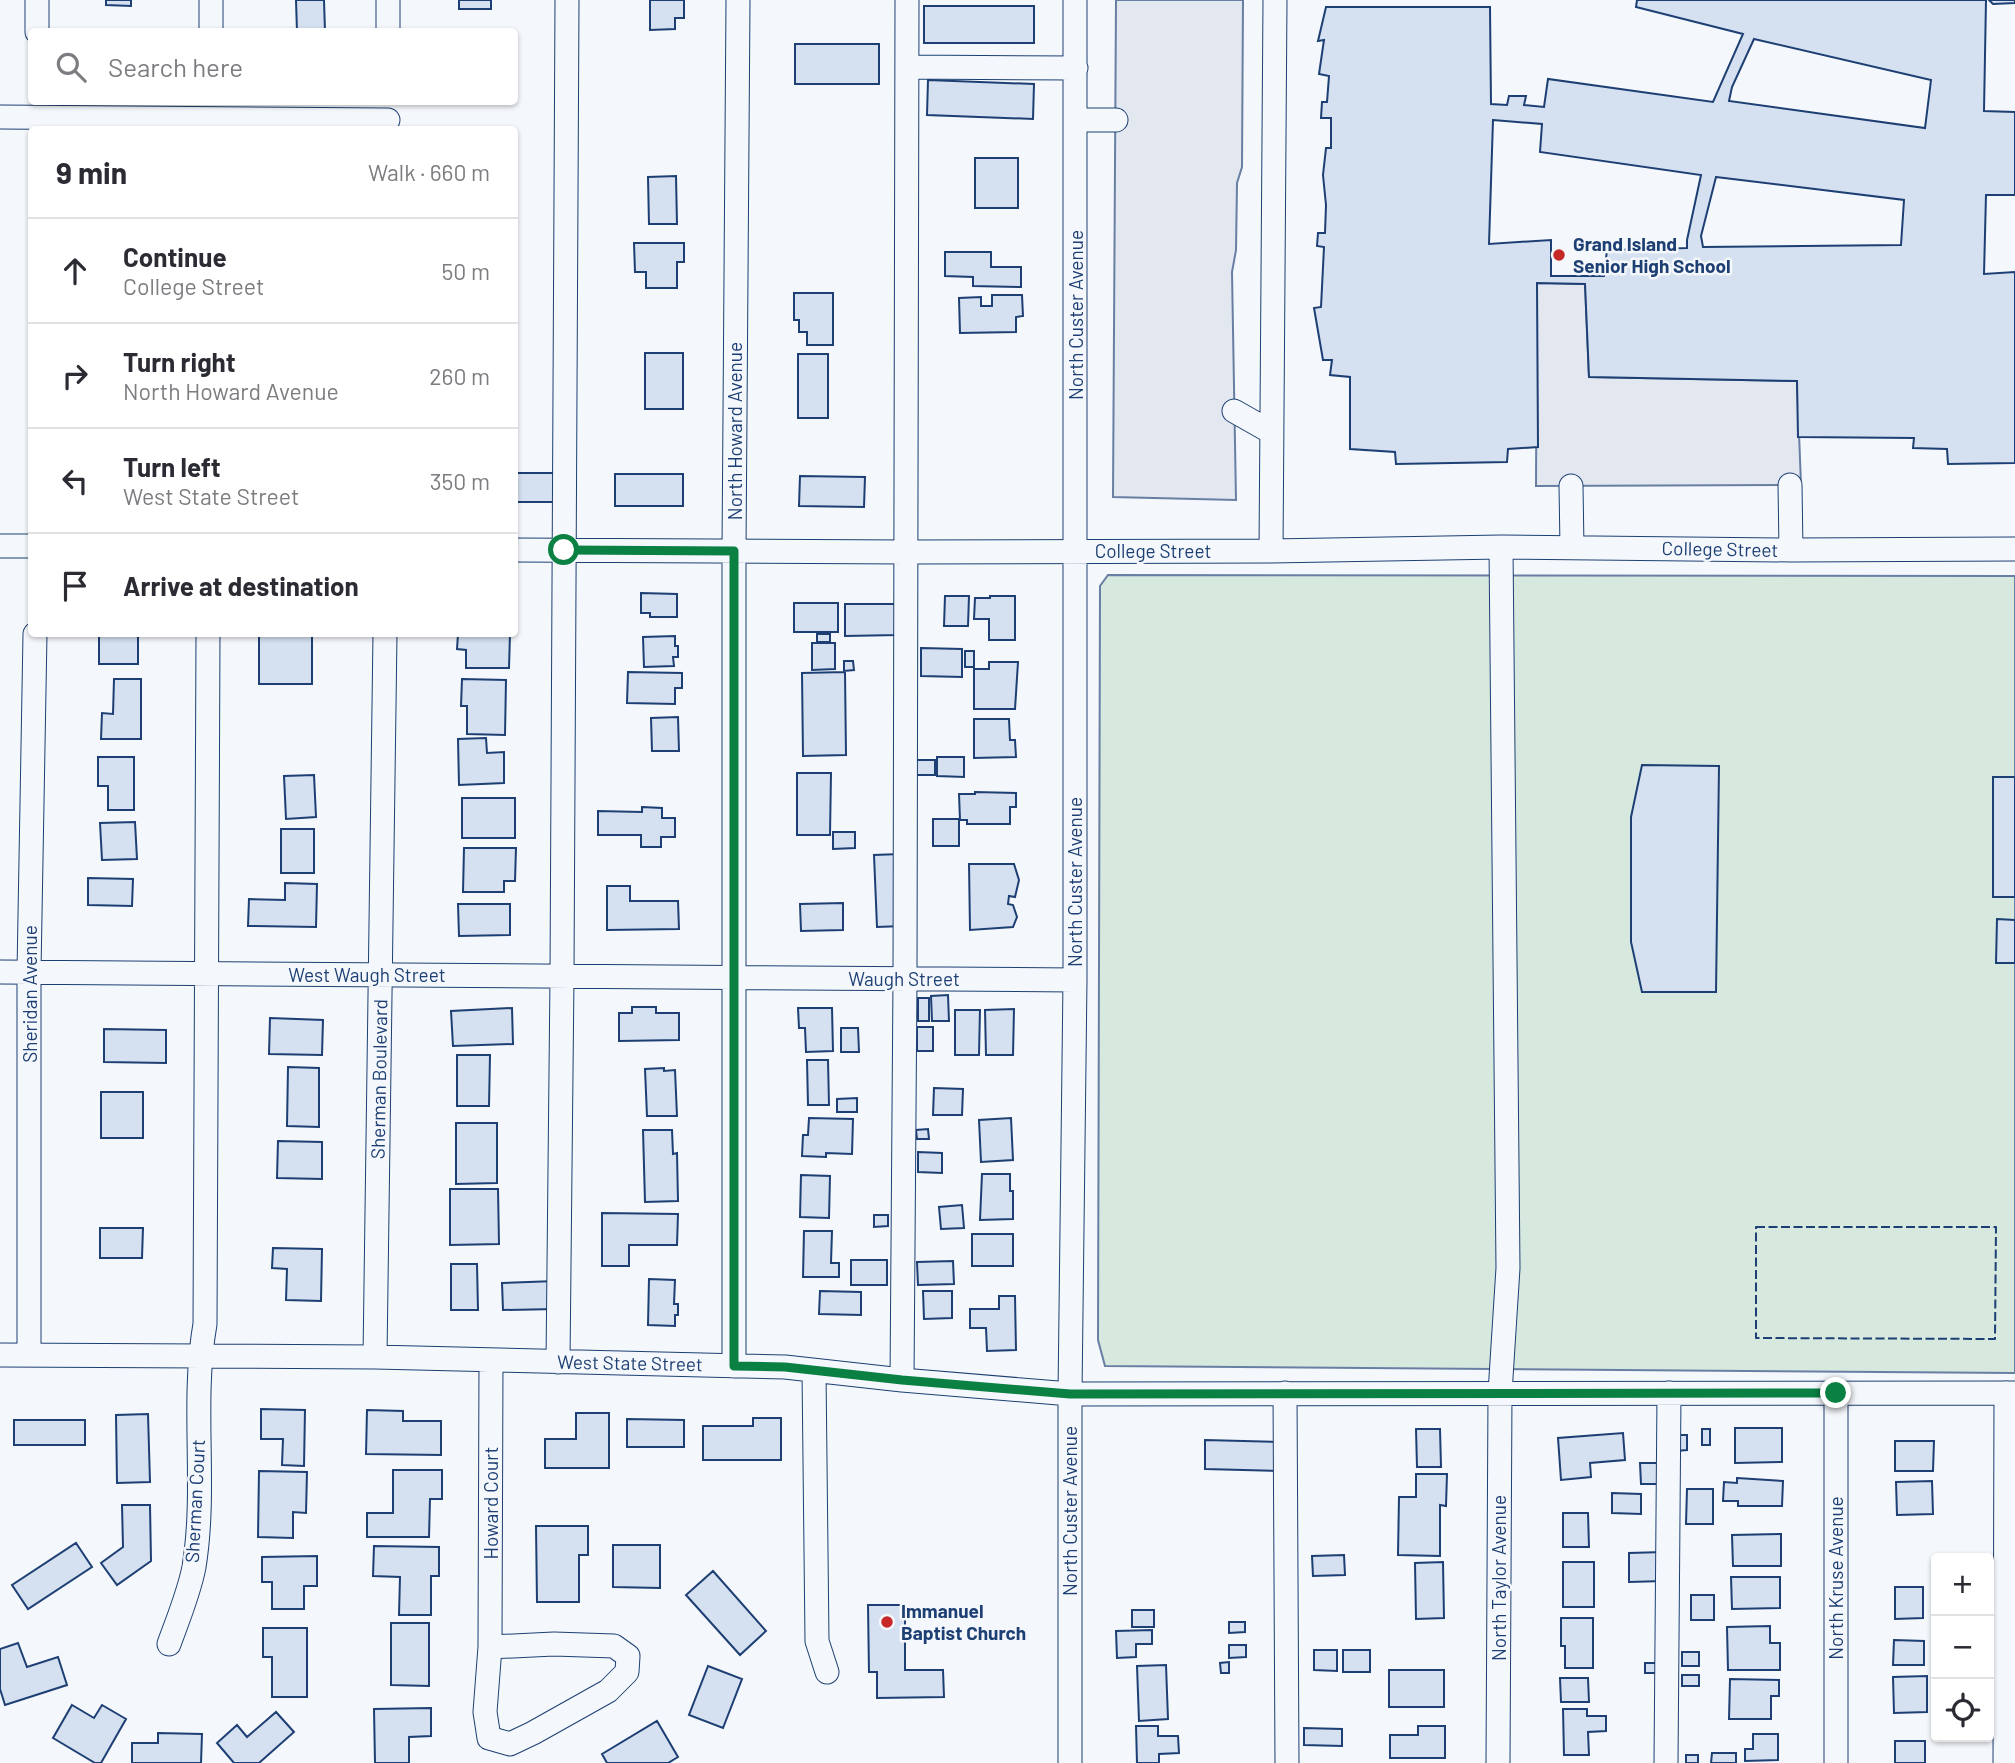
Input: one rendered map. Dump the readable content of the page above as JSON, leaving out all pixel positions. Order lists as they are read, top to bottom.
{
  "streets": {
    "street": [
      "North Custer Avenue",
      "North Howard Avenue",
      "College Street",
      "West Waugh Street",
      "Waugh Street",
      "Sheridan Avenue",
      "Sherman Boulevard",
      "West State Street",
      "Sherman Court",
      "Howard Court",
      "North Taylor Avenue",
      "North Kruse Avenue"
    ]
  },
  "crossings": [
    ["North Custer Avenue", "College Street"],
    ["North Custer Avenue", "Waugh Street"],
    ["North Custer Avenue", "West State Street"],
    ["North Howard Avenue", "College Street"],
    ["North Howard Avenue", "West Waugh Street"],
    ["North Howard Avenue", "Waugh Street"],
    ["North Howard Avenue", "West State Street"],
    ["College Street", "North Taylor Avenue"],
    ["West Waugh Street", "Waugh Street"],
    ["West Waugh Street", "Sheridan Avenue"],
    ["West Waugh Street", "Sherman Boulevard"],
    ["West Waugh Street", "Sherman Court"],
    ["Sheridan Avenue", "West State Street"],
    ["Sherman Boulevard", "West State Street"],
    ["West State Street", "Sherman Court"],
    ["West State Street", "Howard Court"],
    ["West State Street", "North Taylor Avenue"],
    ["West State Street", "North Kruse Avenue"]
  ],
  "places": ["Grand Island Senior High School", "Immanuel Baptist Church"],
  "page": {
    "search": "Search here",
    "heading": ["9 min", "Walk · 660 m"],
    "list": [
      ["Continue", "College Street", "50 m"],
      ["Turn right", "North Howard Avenue", "260 m"],
      ["Turn left", "West State Street", "350 m"],
      "Arrive at destination"
    ],
    "map_buttons": ["+", "−"]
  }
}
